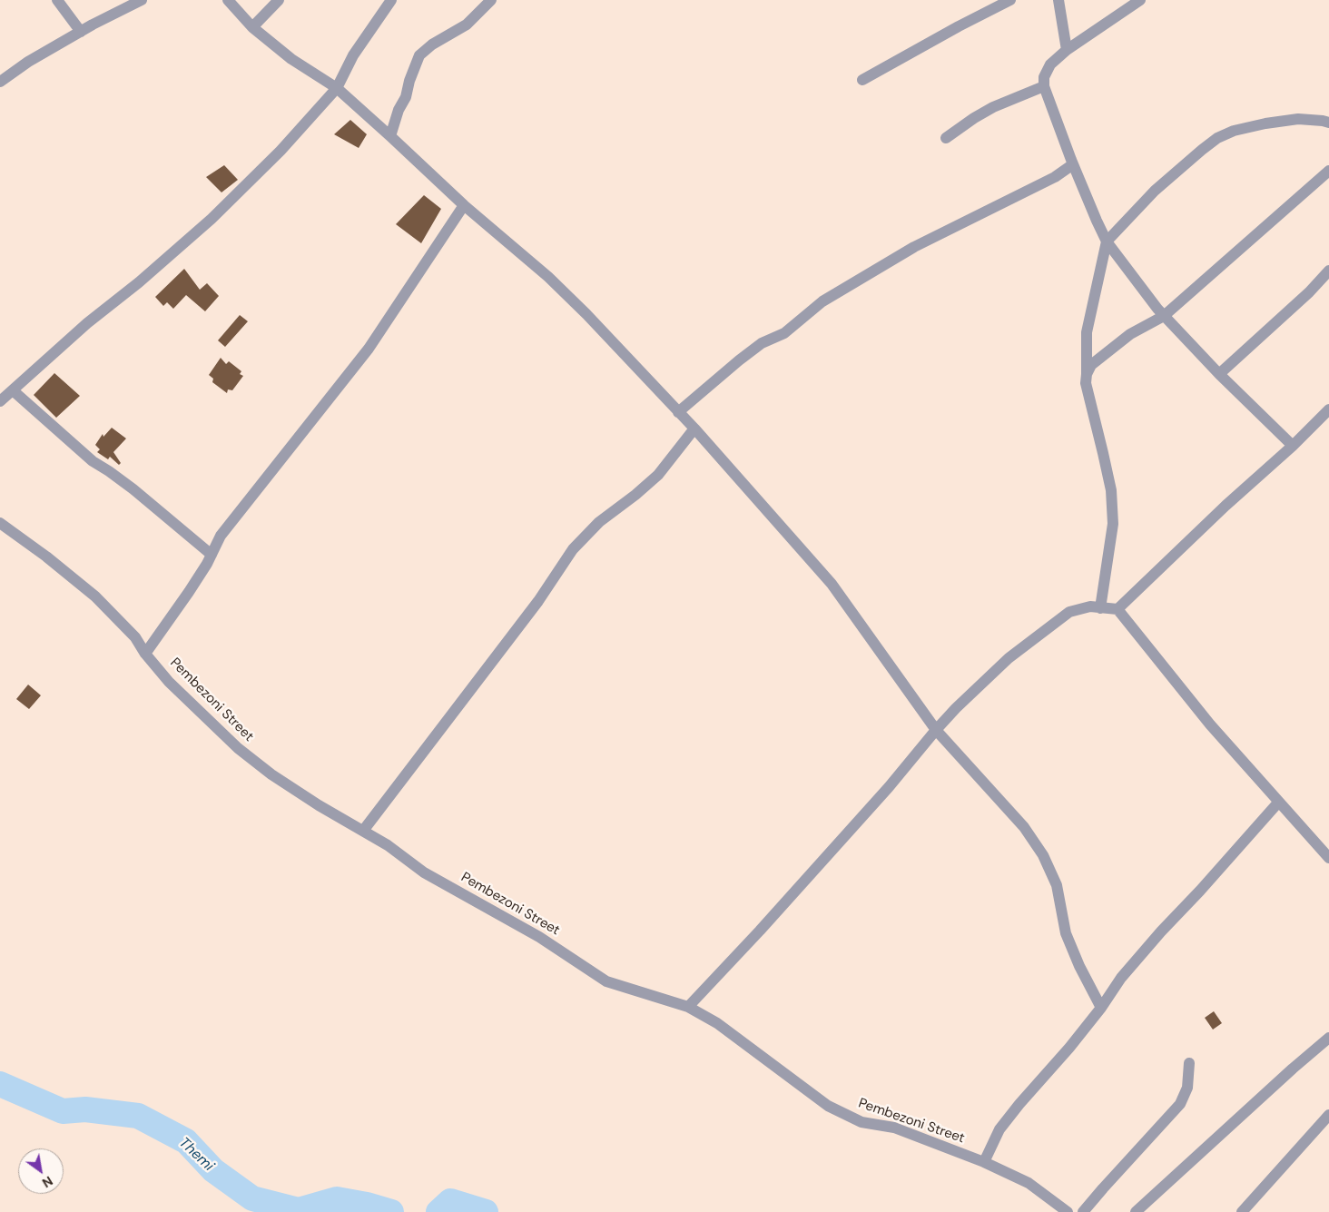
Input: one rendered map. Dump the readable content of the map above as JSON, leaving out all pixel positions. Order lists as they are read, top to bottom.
{
  "streets": {
    "street": ["Pembezoni Street"]
  },
  "water": ["Themi"],
  "north": "bottom right"
}
